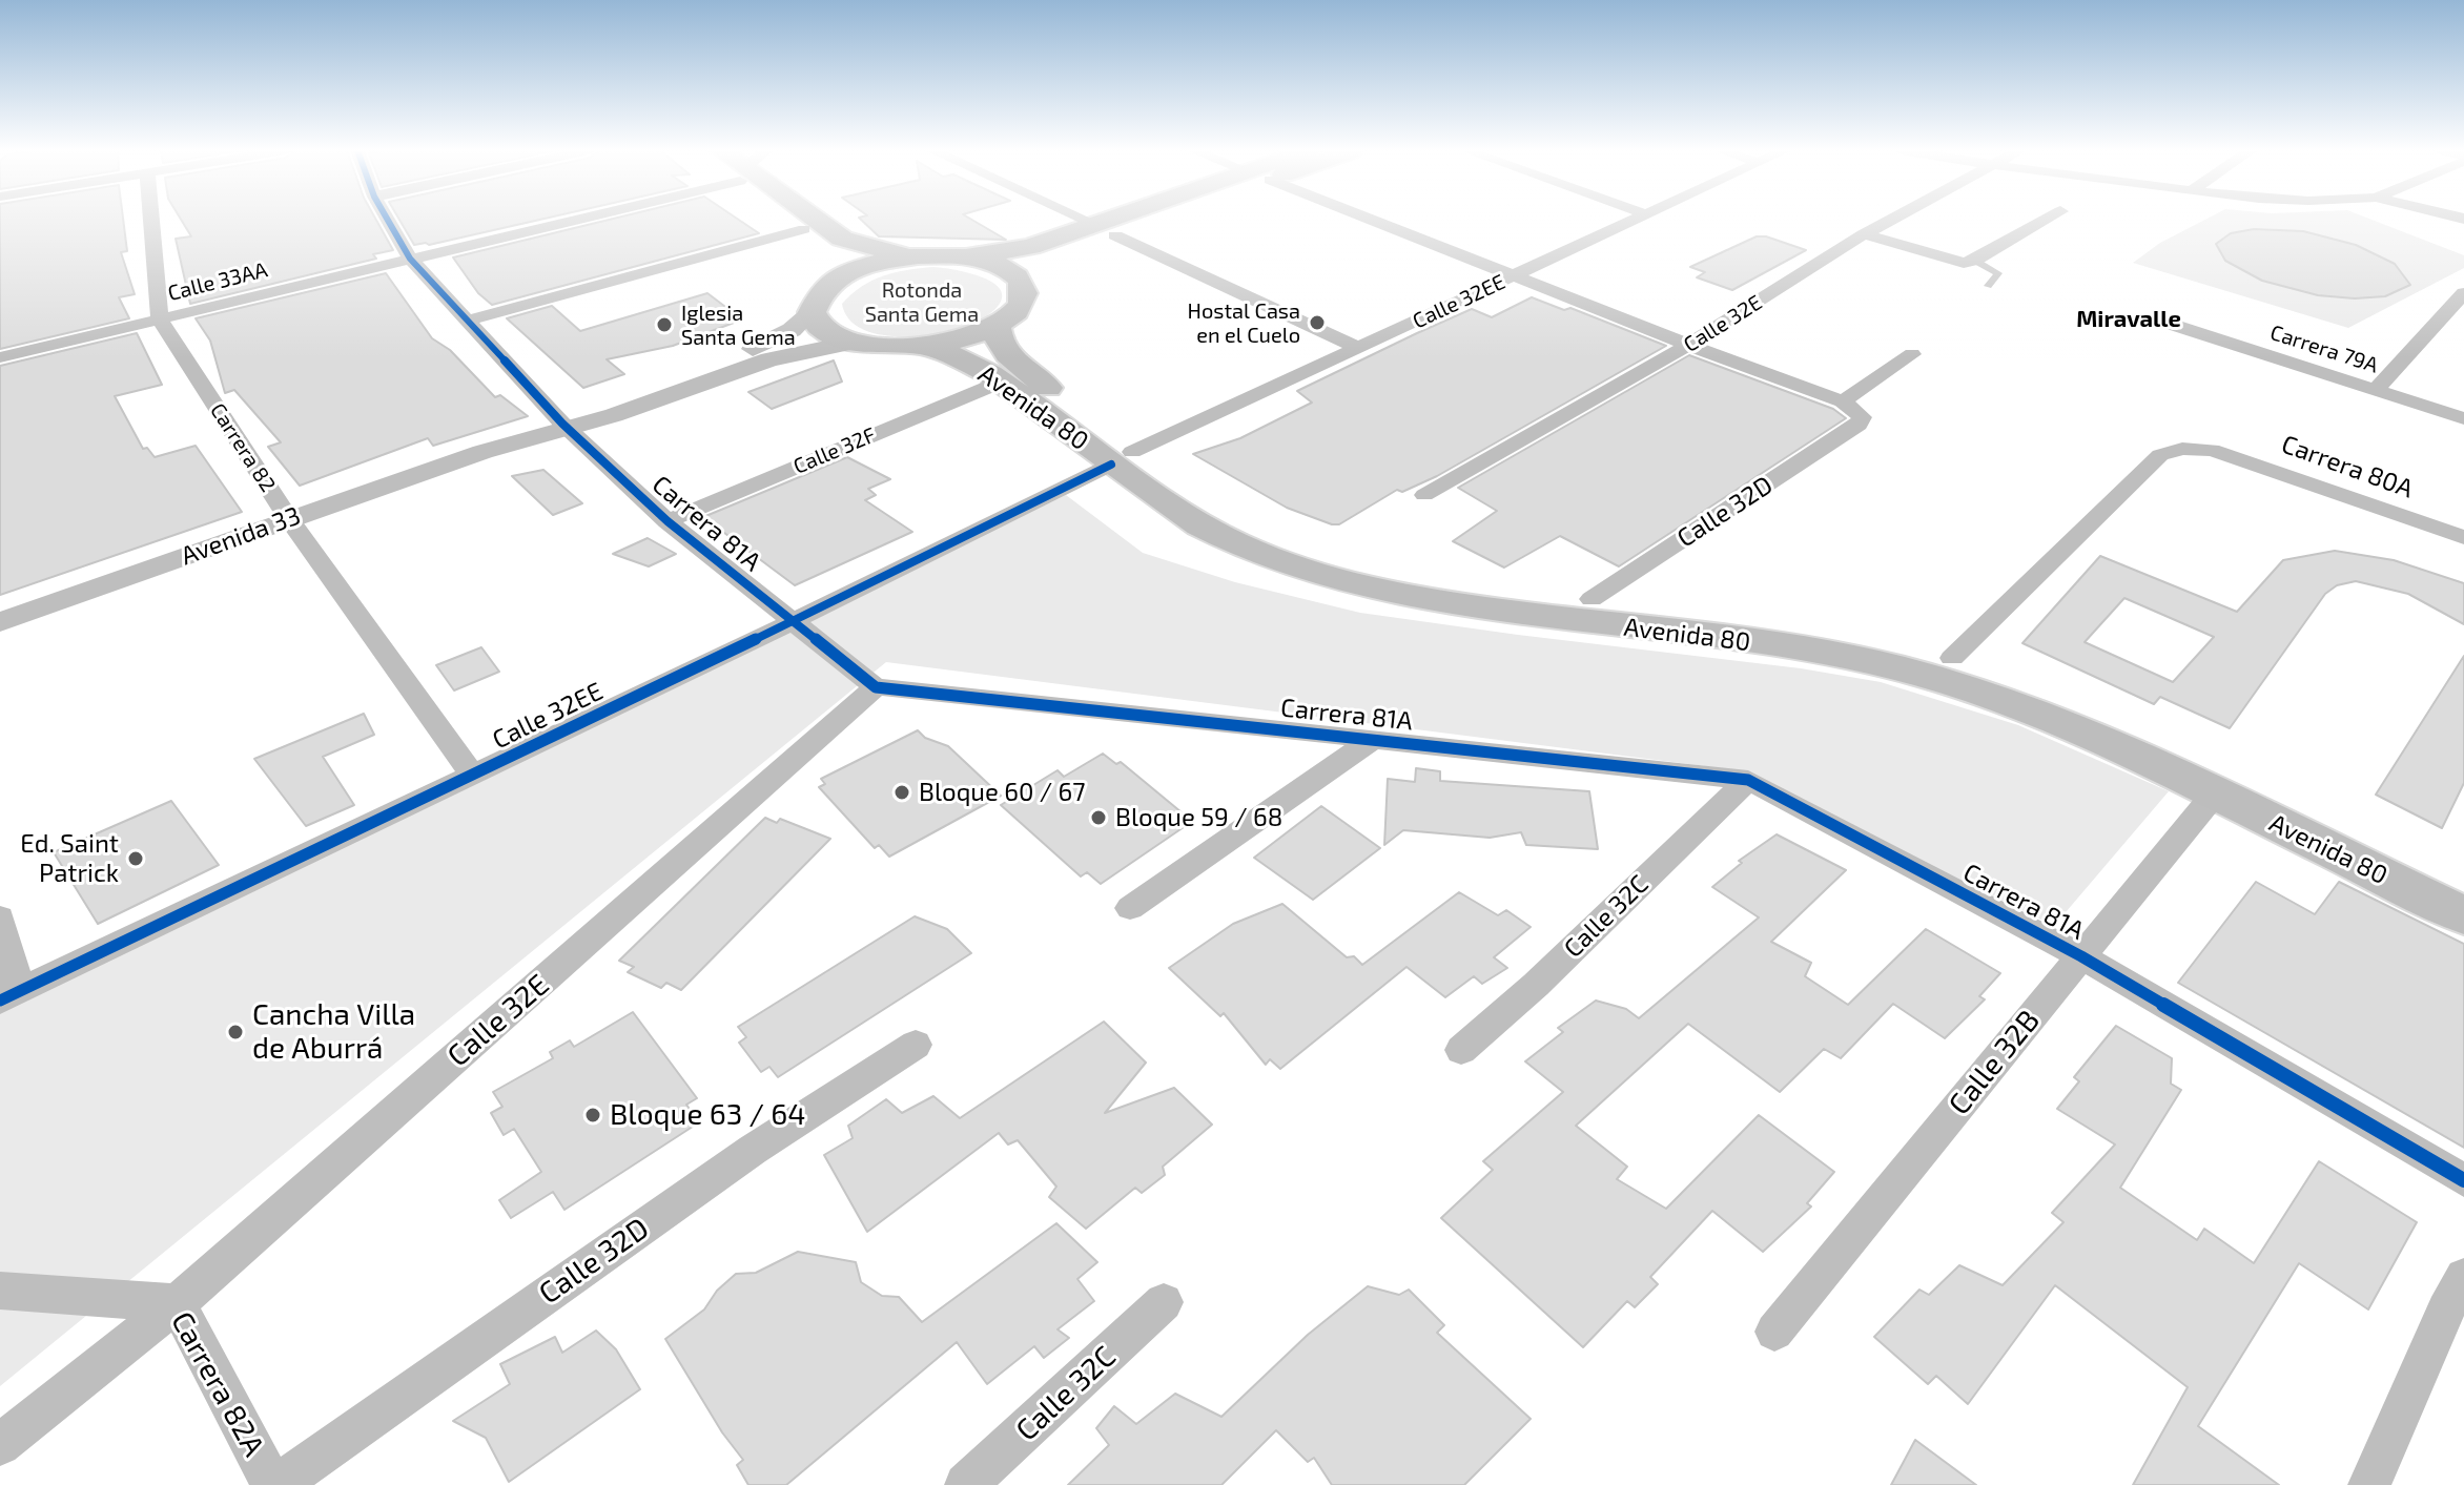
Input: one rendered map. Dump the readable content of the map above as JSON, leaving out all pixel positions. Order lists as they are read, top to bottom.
{
  "streets": {
    "main road": ["Avenida 80"],
    "street": [
      "Calle 33AA",
      "Calle 32EE",
      "Calle 32E",
      "Carrera 79A",
      "Carrera 82",
      "Calle 32F",
      "Carrera 80A",
      "Calle 32D",
      "Carrera 81A",
      "Avenida 33",
      "Calle 32C",
      "Calle 32B",
      "Carrera 82A"
    ]
  },
  "crossings": [
    ["Calle 33AA", "Carrera 82"],
    ["Calle 33AA", "Carrera 81A"],
    ["Calle 32EE", "Avenida 80"],
    ["Calle 32EE", "Carrera 82"],
    ["Calle 32EE", "Carrera 81A"],
    ["Calle 32E", "Carrera 81A"],
    ["Calle 32E", "Carrera 82A"],
    ["Avenida 80", "Calle 32F"],
    ["Avenida 80", "Carrera 80A"],
    ["Avenida 80", "Calle 32D"],
    ["Avenida 80", "Calle 32B"],
    ["Carrera 82", "Avenida 33"],
    ["Calle 32F", "Carrera 81A"],
    ["Calle 32D", "Carrera 82A"],
    ["Carrera 81A", "Avenida 33"],
    ["Carrera 81A", "Calle 32C"],
    ["Carrera 81A", "Calle 32B"]
  ],
  "districts": ["Miravalle"],
  "parks": ["Rotonda Santa Gema"],
  "places": [
    "Hostal Casa en el Cuelo",
    "Iglesia Santa Gema",
    "Bloque 60 / 67",
    "Bloque 59 / 68",
    "Ed. Saint Patrick",
    "Cancha Villa de Aburrá",
    "Bloque 63 / 64"
  ]
}
